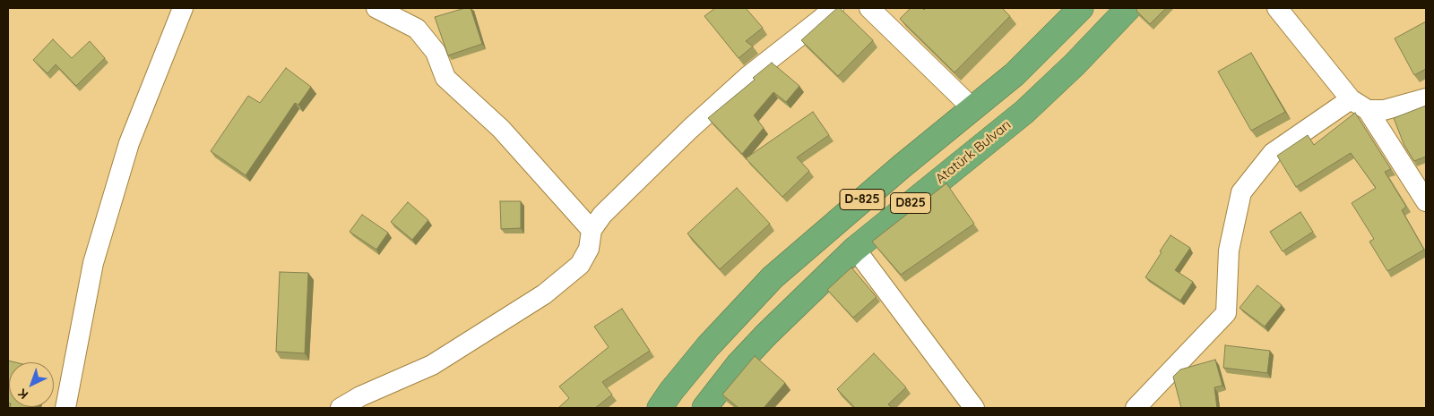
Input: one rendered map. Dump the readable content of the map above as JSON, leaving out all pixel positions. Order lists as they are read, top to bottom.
{
  "streets": {
    "highway": ["Atatürk Bulvarı", "D-825", "D825"]
  },
  "north": "bottom left"
}
